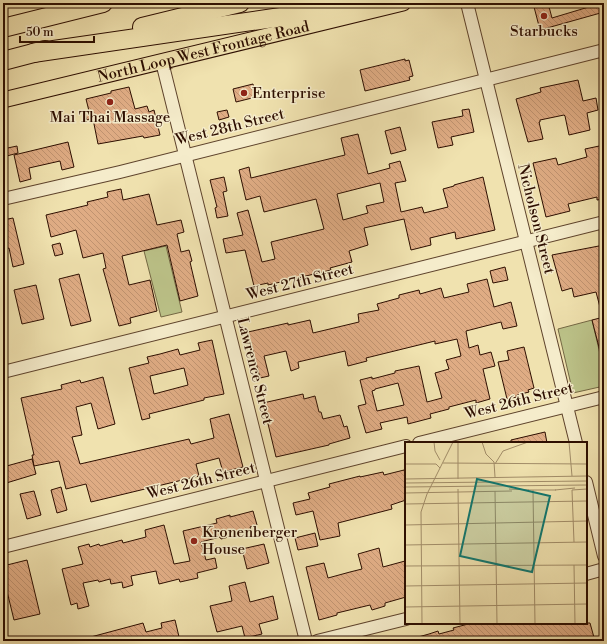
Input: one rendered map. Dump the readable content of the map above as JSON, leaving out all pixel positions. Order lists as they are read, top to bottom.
{
  "streets": {
    "main road": ["North Loop West Frontage Road"],
    "street": [
      "West 28th Street",
      "Nicholson Street",
      "West 27th Street",
      "Lawrence Street",
      "West 26th Street"
    ]
  },
  "crossings": [
    ["North Loop West Frontage Road", "Lawrence Street"],
    ["West 28th Street", "Nicholson Street"],
    ["West 28th Street", "Lawrence Street"],
    ["Nicholson Street", "West 27th Street"],
    ["Nicholson Street", "West 26th Street"],
    ["West 27th Street", "Lawrence Street"],
    ["Lawrence Street", "West 26th Street"]
  ],
  "places": [
    "Starbucks",
    "Enterprise",
    "Mai Thai Massage",
    "Kronenberger House"
  ],
  "scale_bar": "50 m"
}
